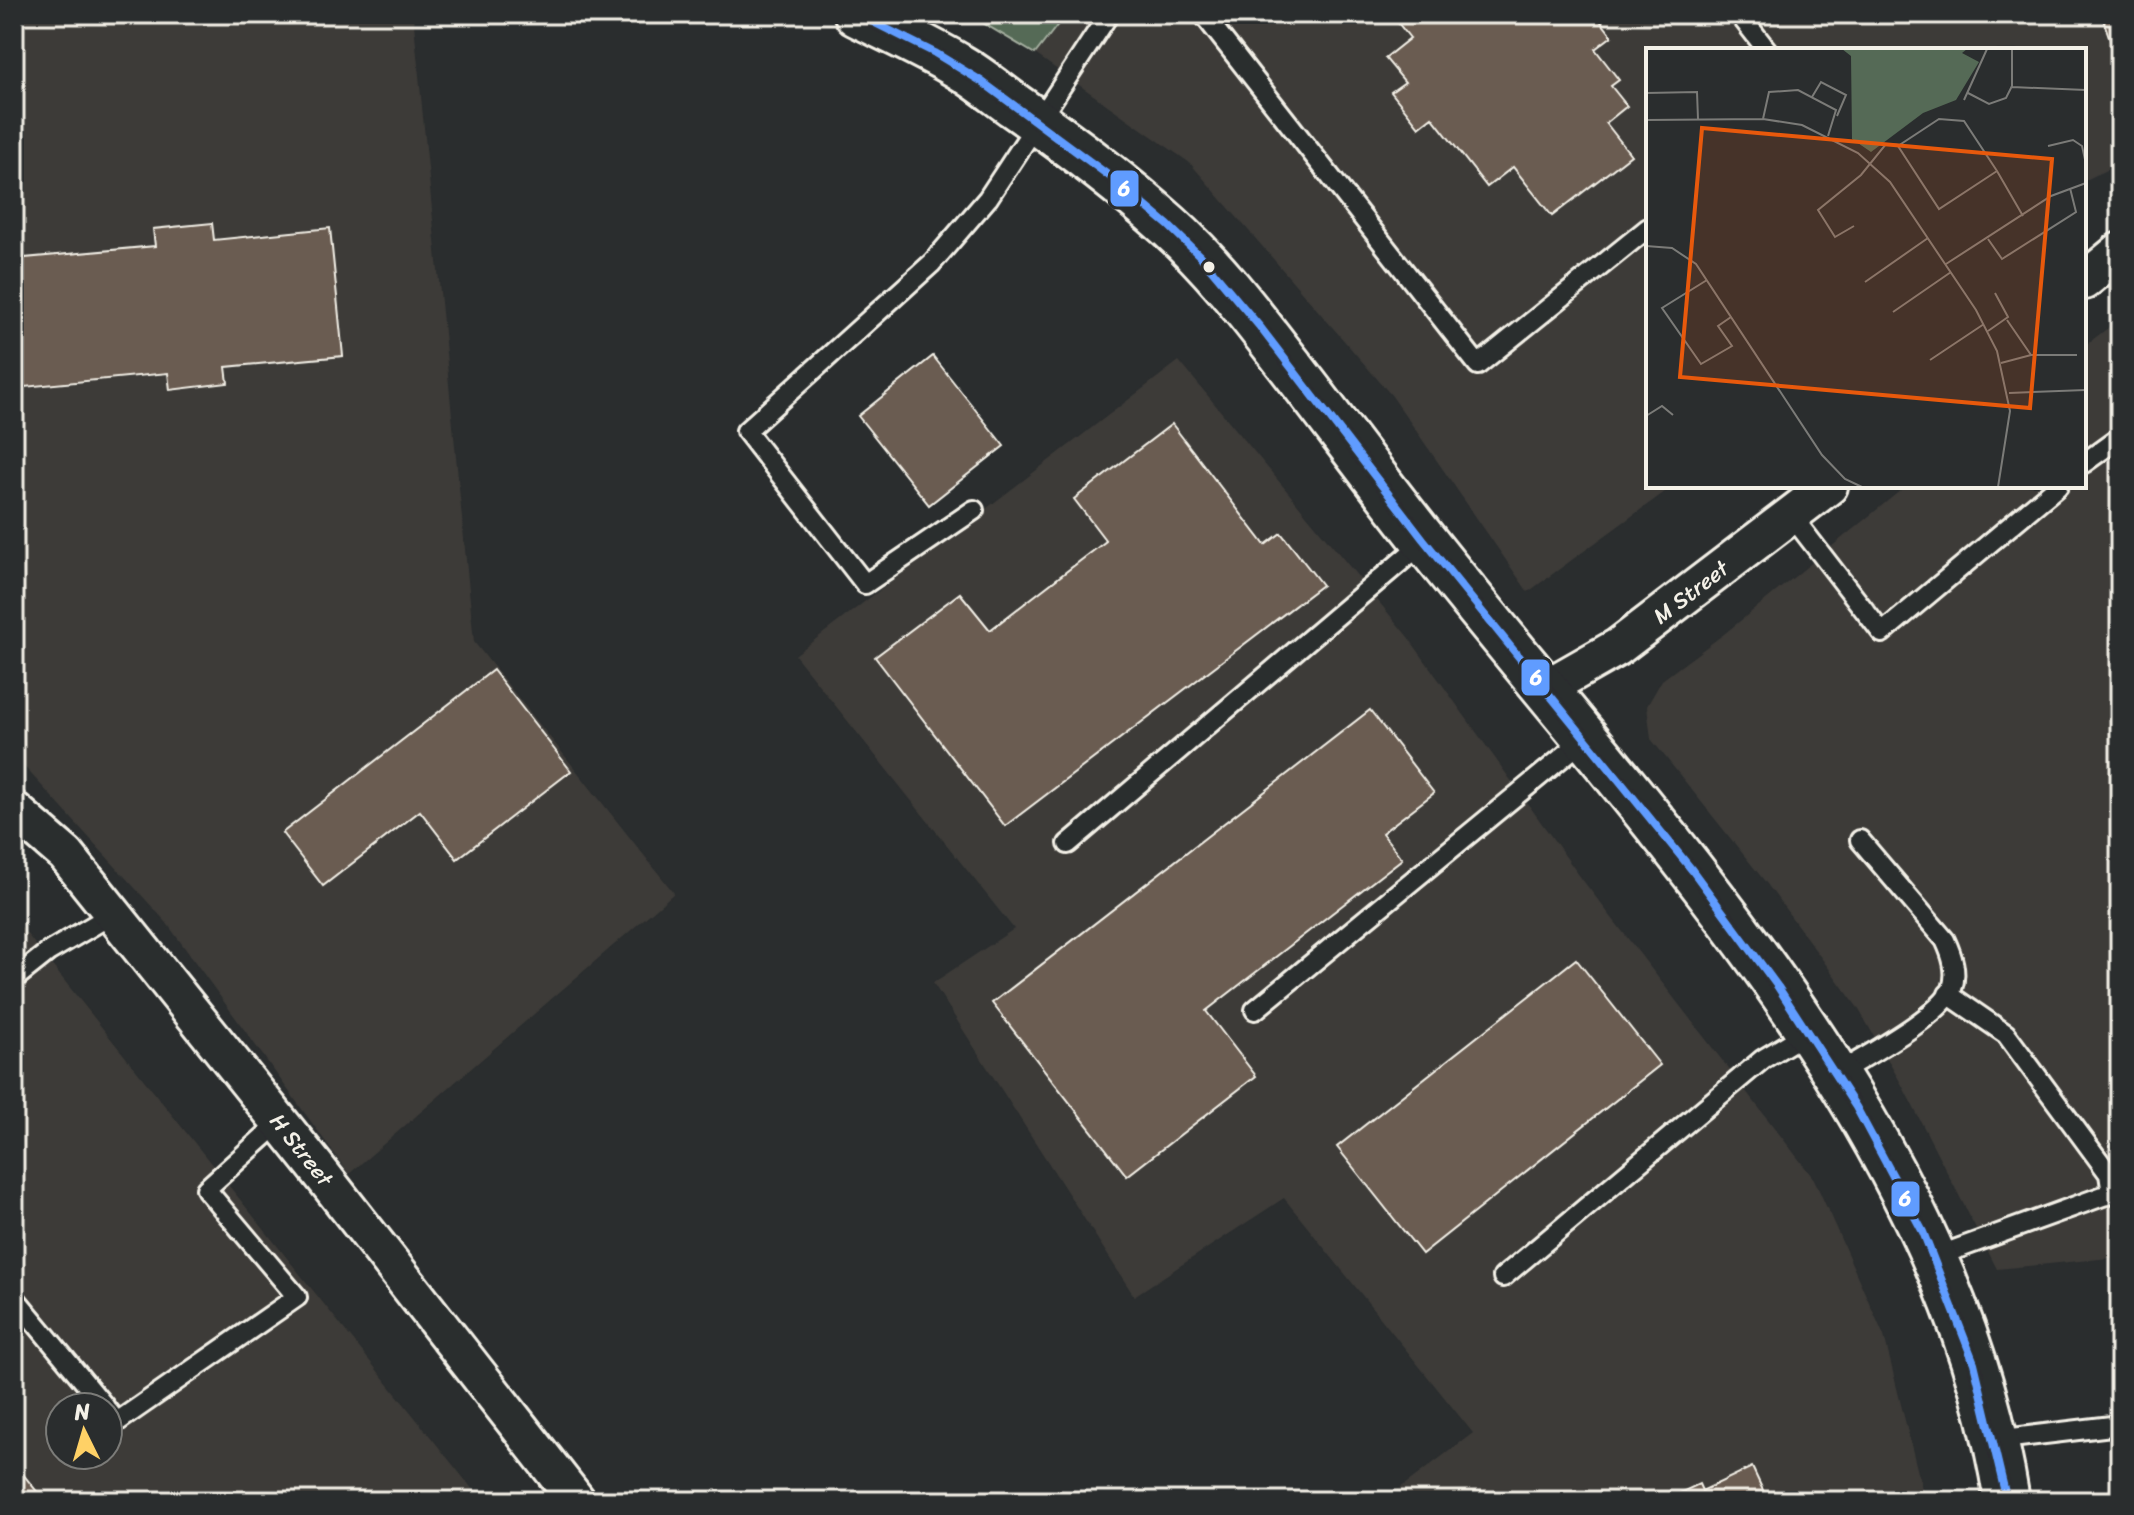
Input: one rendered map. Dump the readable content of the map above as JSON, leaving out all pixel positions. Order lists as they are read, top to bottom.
{
  "streets": {
    "street": ["M Street", "H Street"]
  },
  "lines": ["transit line 6"],
  "north": "top"
}
